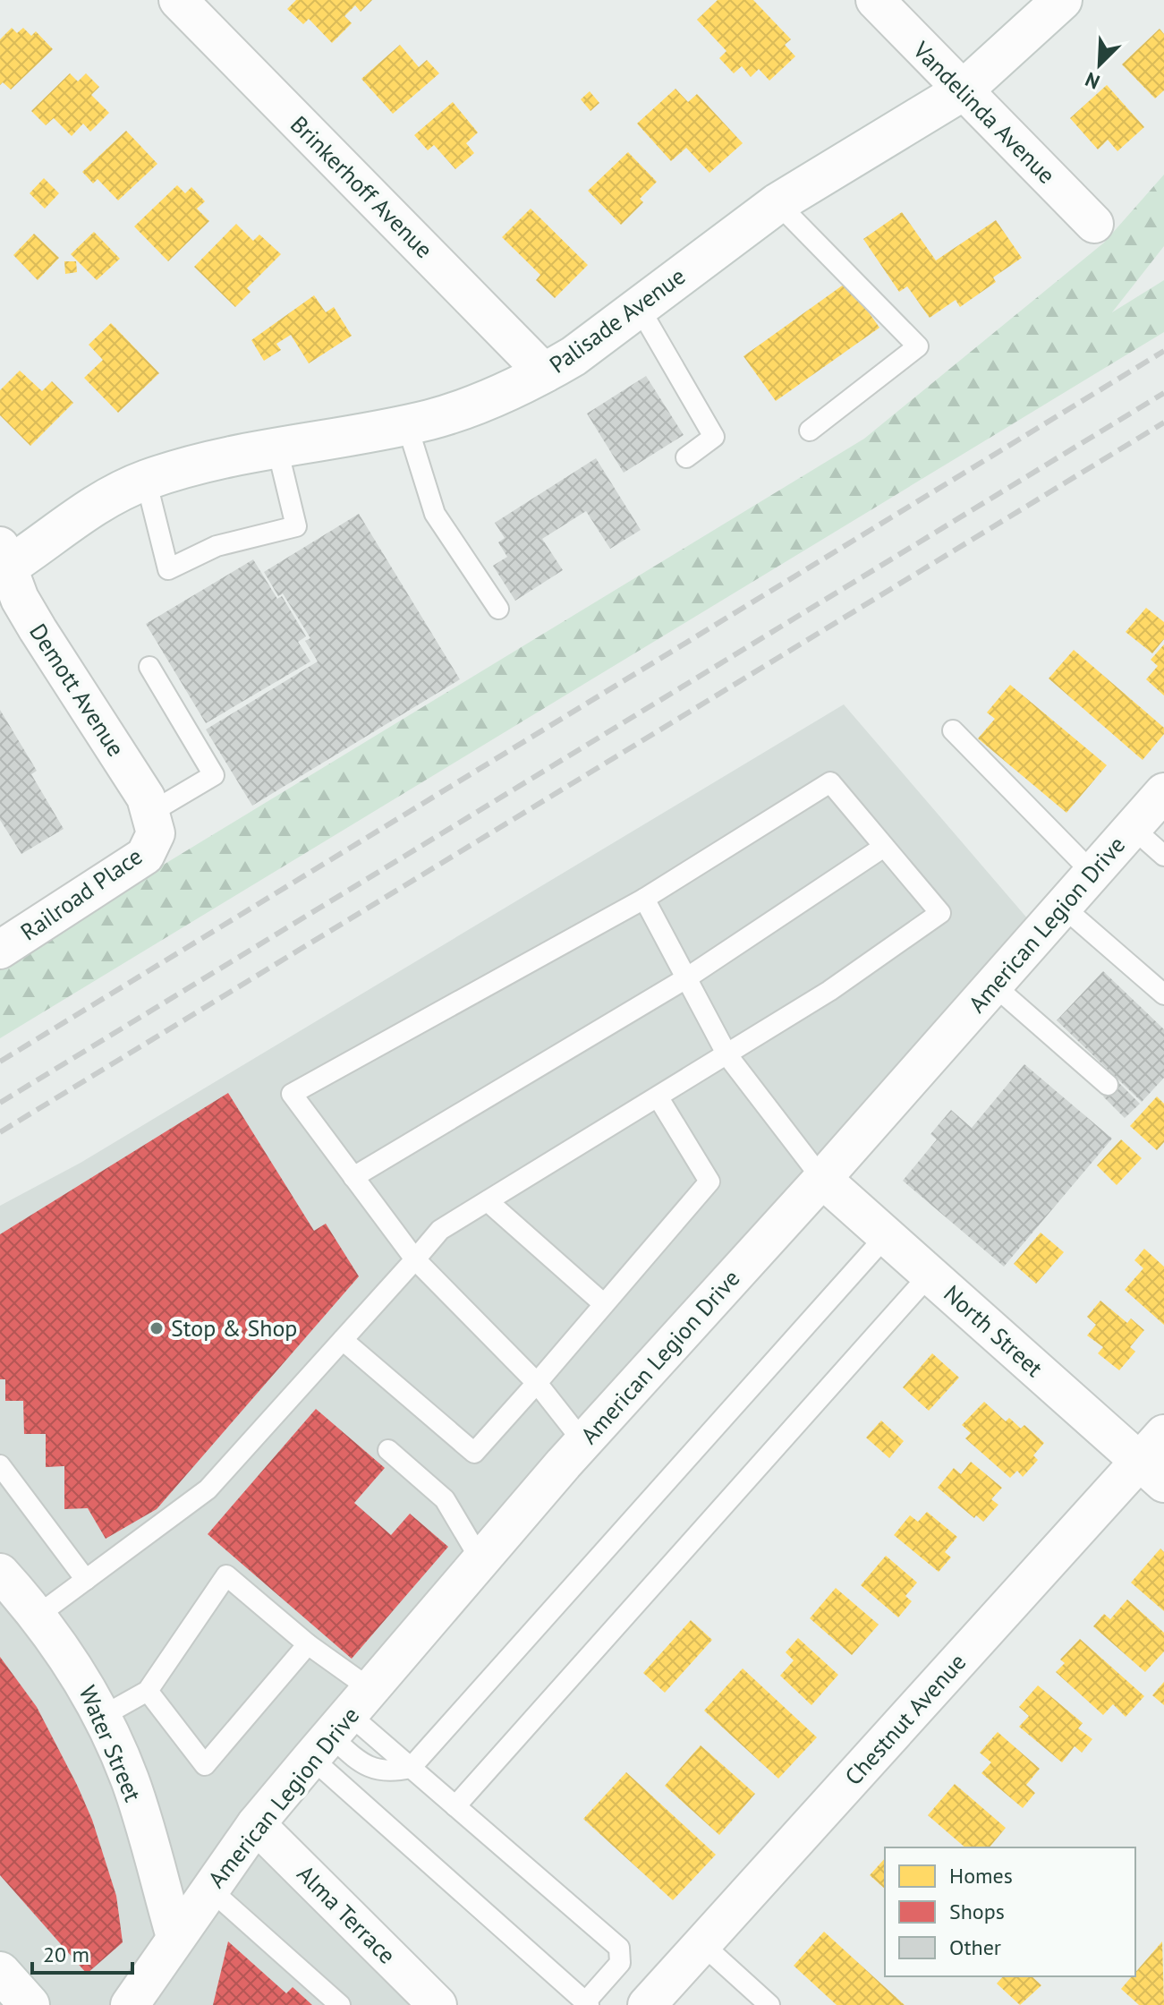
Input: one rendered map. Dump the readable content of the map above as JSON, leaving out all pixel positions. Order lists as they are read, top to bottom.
{
  "streets": {
    "street": [
      "Vandelinda Avenue",
      "Brinkerhoff Avenue",
      "Palisade Avenue",
      "Demott Avenue",
      "Railroad Place",
      "American Legion Drive",
      "North Street",
      "Chestnut Avenue",
      "Water Street",
      "Alma Terrace"
    ]
  },
  "crossings": [
    ["Vandelinda Avenue", "Palisade Avenue"],
    ["Brinkerhoff Avenue", "Palisade Avenue"],
    ["Palisade Avenue", "Demott Avenue"],
    ["Demott Avenue", "Railroad Place"],
    ["American Legion Drive", "North Street"],
    ["American Legion Drive", "Water Street"],
    ["American Legion Drive", "Alma Terrace"],
    ["North Street", "Chestnut Avenue"]
  ],
  "places": ["Stop & Shop"],
  "legend": ["Homes", "Shops", "Other"],
  "scale_bar": "20 m",
  "north": "bottom left"
}
